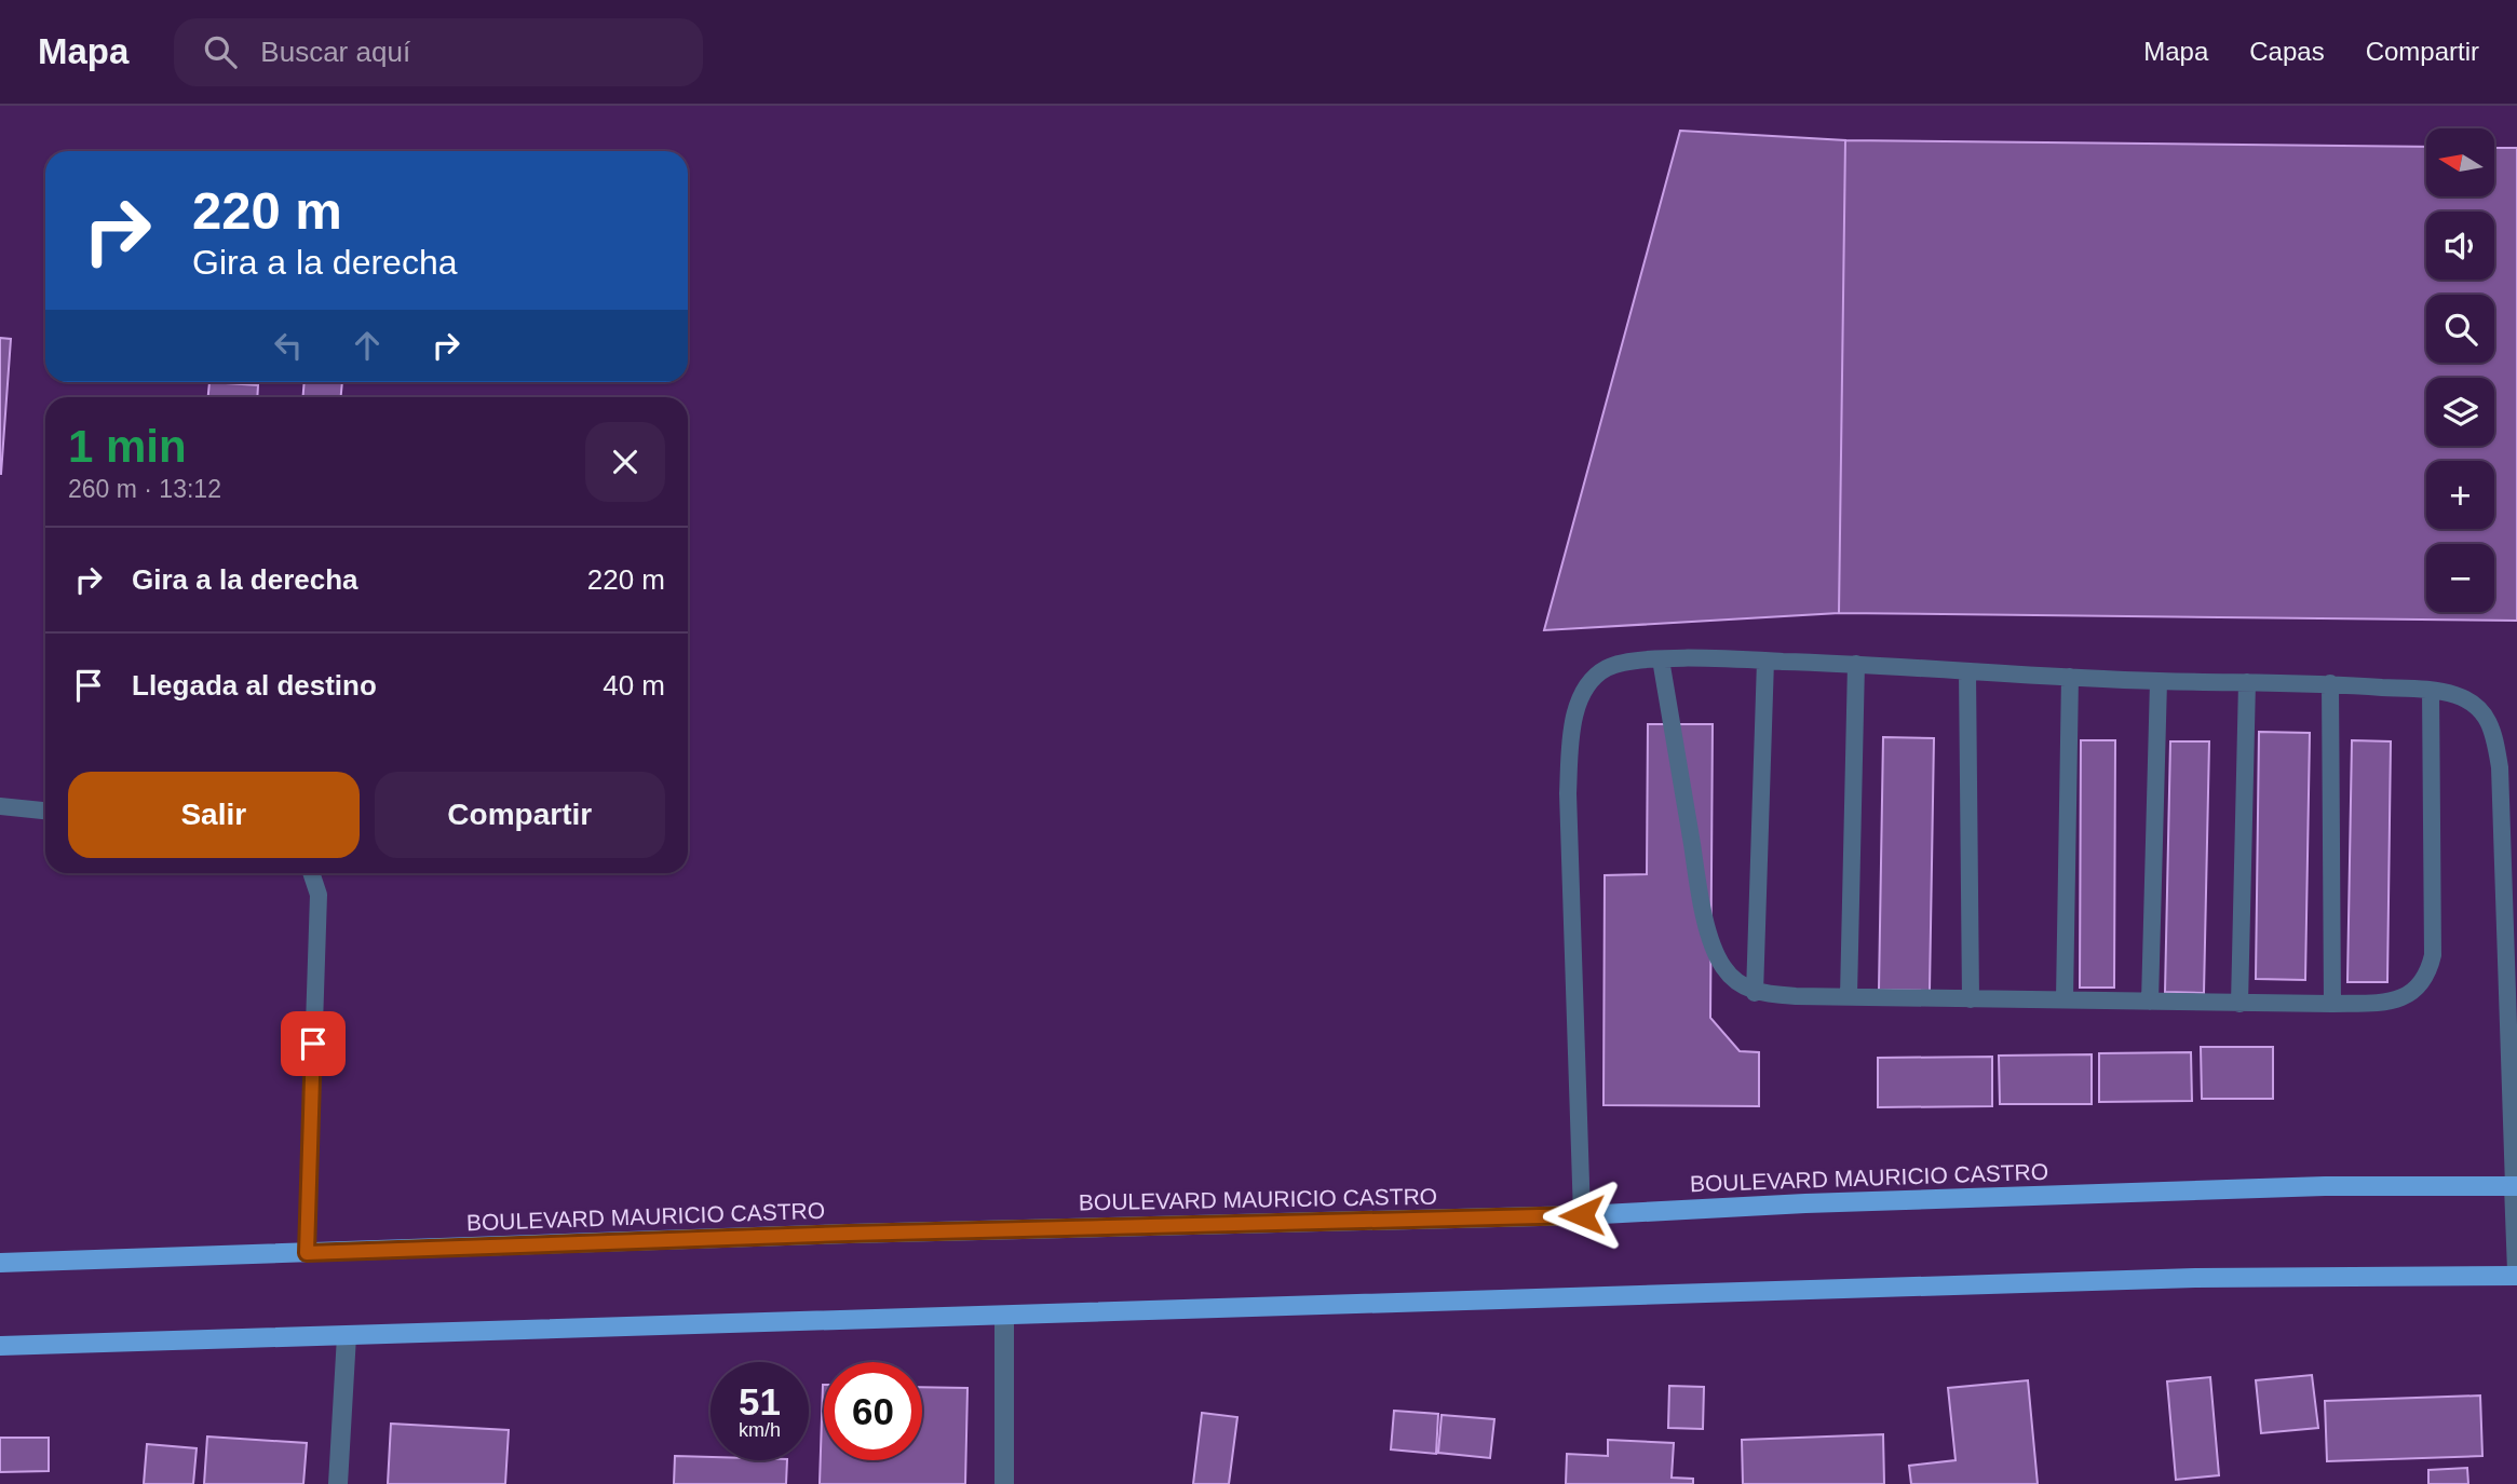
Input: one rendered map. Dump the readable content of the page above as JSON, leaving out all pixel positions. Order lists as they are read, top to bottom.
{
  "streets": {
    "main road": ["BOULEVARD MAURICIO CASTRO"]
  },
  "north": "left",
  "page": {
    "header": "Mapa",
    "search": "Buscar aquí",
    "nav": ["Mapa", "Capas", "Compartir"],
    "map_buttons": ["+", "−"],
    "turn": ["220 m", "Gira a la derecha"],
    "heading": ["1 min", "260 m · 13:12"],
    "list": [
      {
        "name": "Gira a la derecha",
        "value": "220 m"
      },
      {
        "name": "Llegada al destino",
        "value": "40 m"
      }
    ],
    "buttons": ["Salir", "Compartir"],
    "speed": "51 km/h",
    "limit": "60"
  }
}
